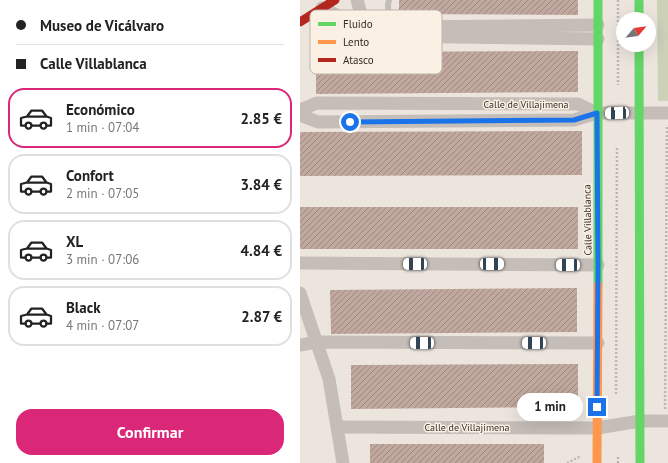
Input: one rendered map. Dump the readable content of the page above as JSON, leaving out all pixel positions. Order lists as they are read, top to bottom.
{
  "streets": {
    "main road": ["Calle Villablanca"],
    "street": ["Calle de Villajimena"]
  },
  "crossings": [
    ["Calle de Villajimena", "Calle Villablanca"]
  ],
  "legend": ["Fluido", "Lento", "Atasco"],
  "north": "top right",
  "page": {
    "banner": ["Museo de Vicálvaro", "Calle Villablanca"],
    "list": [
      {
        "name": "Económico",
        "note": "1 min · 07:04",
        "value": "2.85 €"
      },
      {
        "name": "Confort",
        "note": "2 min · 07:05",
        "value": "3.84 €"
      },
      {
        "name": "XL",
        "note": "3 min · 07:06",
        "value": "4.84 €"
      },
      {
        "name": "Black",
        "note": "4 min · 07:07",
        "value": "2.87 €"
      }
    ],
    "bubble": "1 min",
    "buttons": "Confirmar"
  }
}
